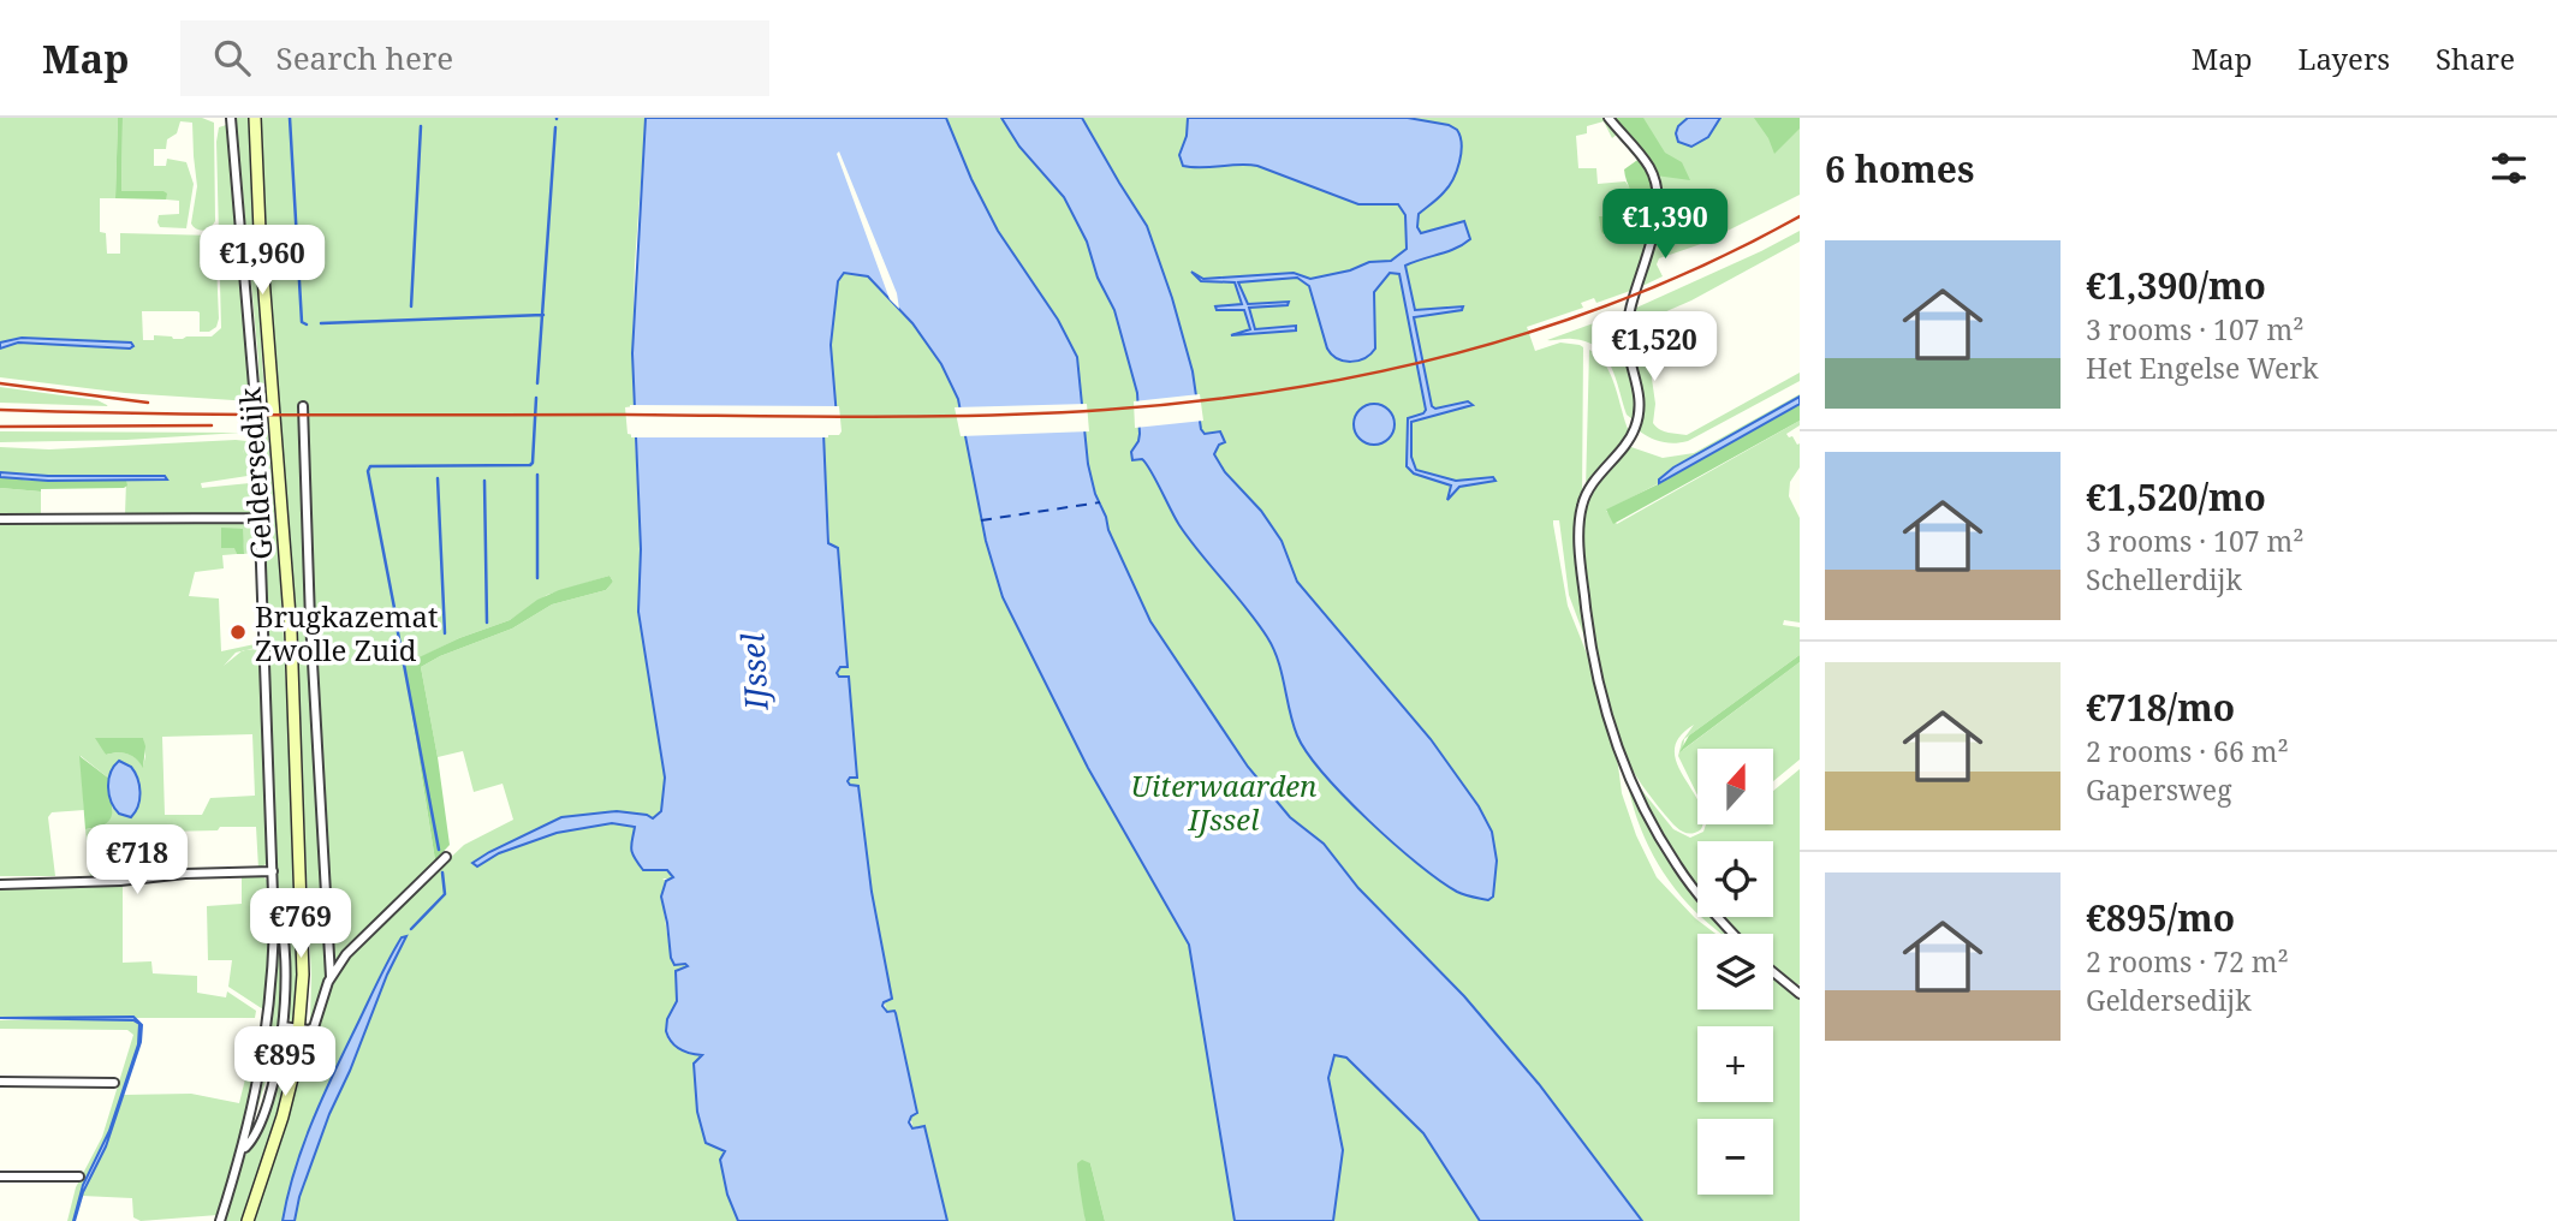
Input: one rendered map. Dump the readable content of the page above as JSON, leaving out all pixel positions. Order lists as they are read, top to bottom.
{
  "streets": {
    "main road": ["Geldersedijk"]
  },
  "water": ["IJssel"],
  "parks": ["Uiterwaarden IJssel"],
  "places": ["Brugkazemat Zwolle Zuid"],
  "north": "top",
  "page": {
    "header": "Map",
    "search": "Search here",
    "nav": ["Map", "Layers", "Share"],
    "heading": "6 homes",
    "price": [
      "€1,390",
      "€1,960",
      "€1,520",
      "€718",
      "€769",
      "€895"
    ],
    "list": [
      {
        "name": "€1,390/mo",
        "note": "3 rooms · 107 m² · Het Engelse Werk"
      },
      {
        "name": "€1,520/mo",
        "note": "3 rooms · 107 m² · Schellerdijk"
      },
      {
        "name": "€718/mo",
        "note": "2 rooms · 66 m² · Gapersweg"
      },
      {
        "name": "€895/mo",
        "note": "2 rooms · 72 m² · Geldersedijk"
      }
    ],
    "map_buttons": ["+", "−"]
  }
}
